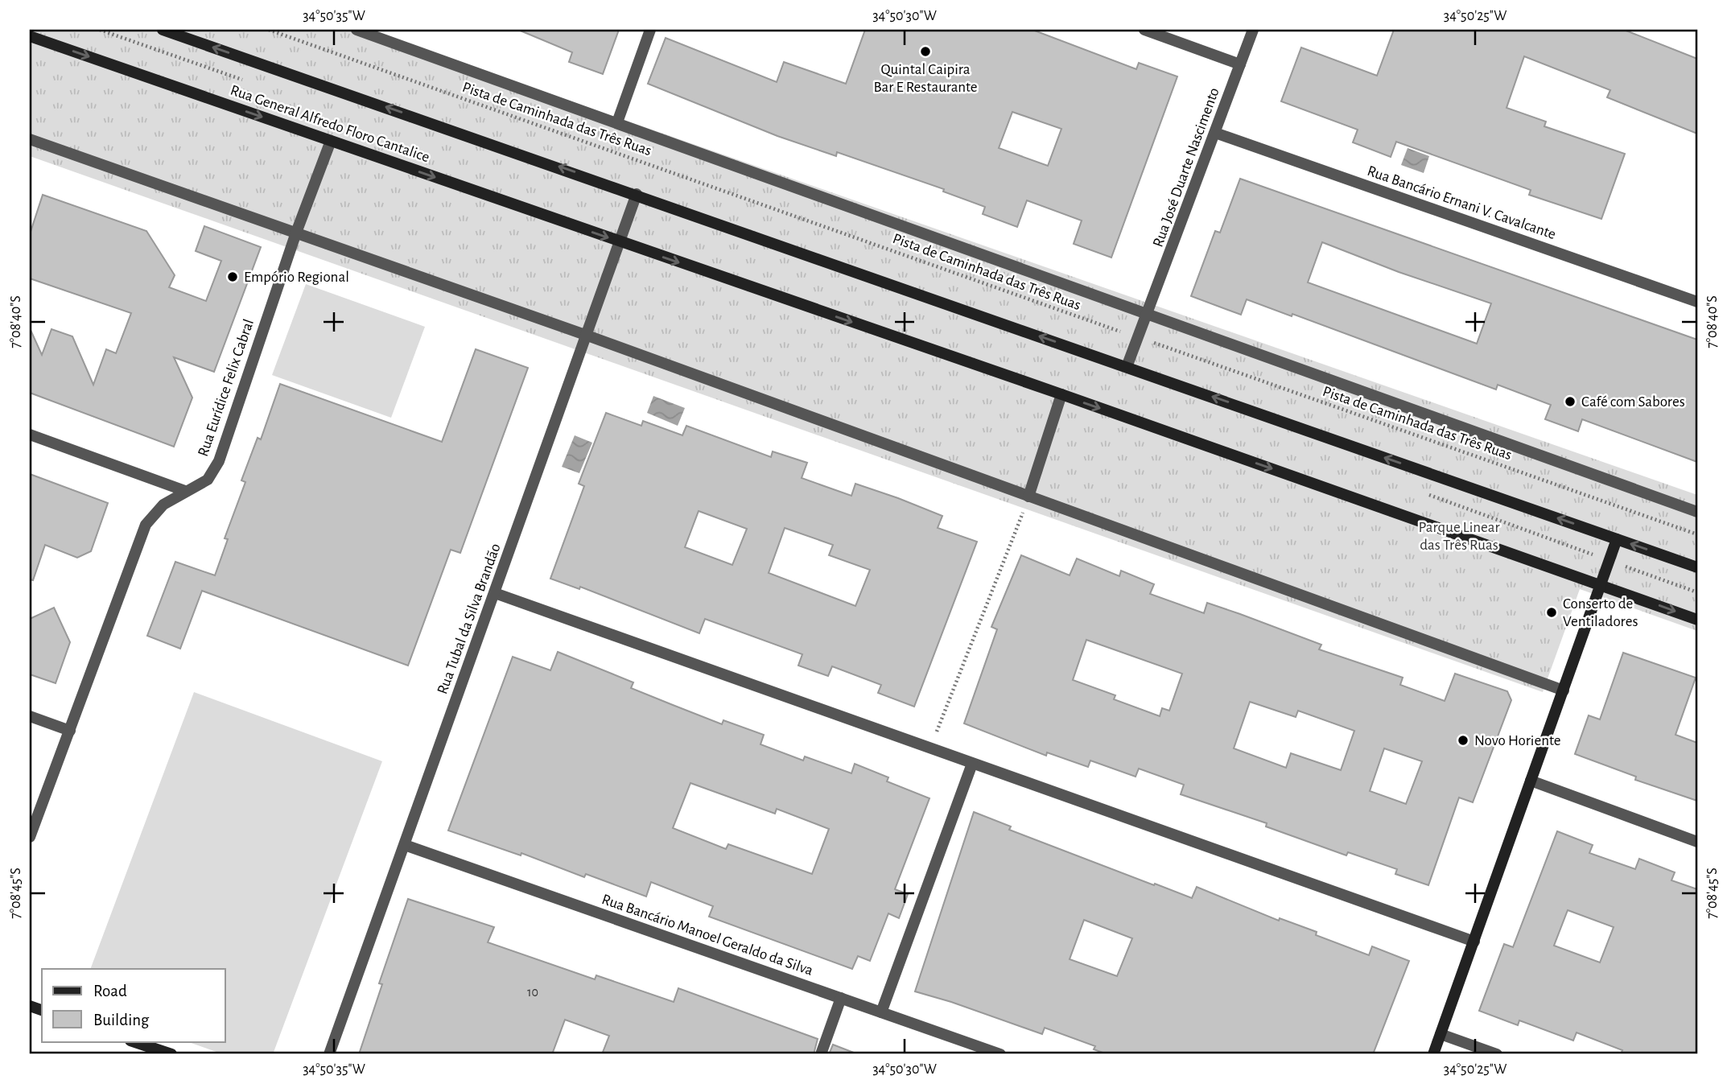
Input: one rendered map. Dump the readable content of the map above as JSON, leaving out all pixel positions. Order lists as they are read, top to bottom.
{
  "streets": {
    "main road": ["Rua General Alfredo Floro Cantalice"],
    "street": [
      "Rua José Duarte Nascimento",
      "Rua Bancário Ernani V. Cavalcante",
      "Rua Eurídice Felix Cabral",
      "Rua Tubal da Silva Brandão",
      "Rua Bancário Manoel Geraldo da Silva"
    ],
    "path": ["Pista de Caminhada das Três Ruas"]
  },
  "crossings": [
    ["Pista de Caminhada das Três Ruas", "Rua José Duarte Nascimento"],
    ["Rua General Alfredo Floro Cantalice", "Rua Eurídice Felix Cabral"],
    ["Rua General Alfredo Floro Cantalice", "Rua Tubal da Silva Brandão"],
    ["Rua José Duarte Nascimento", "Rua Bancário Ernani V. Cavalcante"],
    ["Rua Tubal da Silva Brandão", "Rua Bancário Manoel Geraldo da Silva"]
  ],
  "parks": ["Parque Linear das Três Ruas"],
  "places": [
    "Quintal Caipira Bar E Restaurante",
    "Empório Regional",
    "Café com Sabores",
    "Conserto de Ventiladores",
    "Novo Horiente"
  ],
  "house_numbers": ["10"],
  "legend": ["Road", "Building"],
  "coordinates": [
    "34°50'35\"W",
    "34°50'30\"W",
    "34°50'25\"W",
    "7°08'40\"S",
    "7°08'45\"S"
  ]
}
